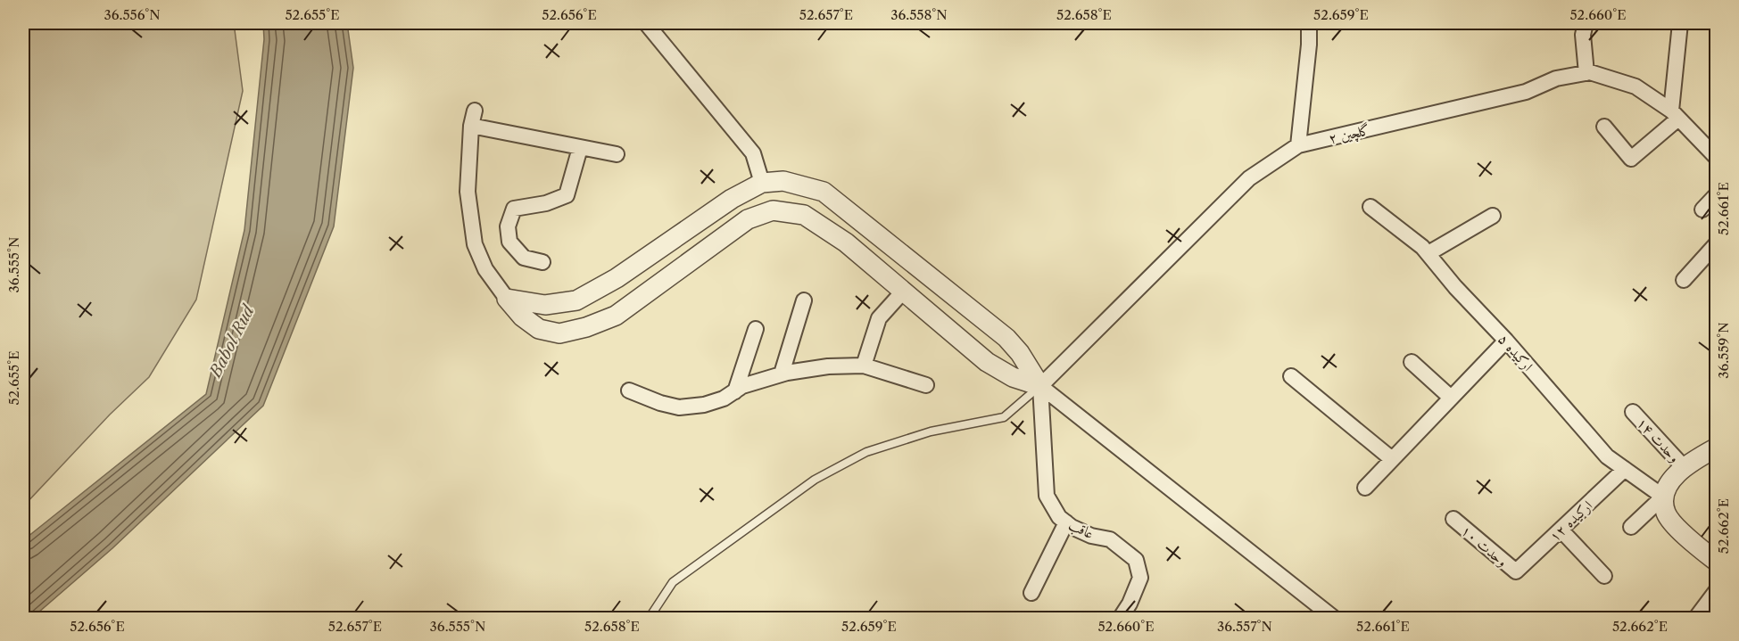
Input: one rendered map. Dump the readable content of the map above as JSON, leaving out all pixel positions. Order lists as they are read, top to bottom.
{
  "streets": {
    "street": [
      "گلچین ۲",
      "ارکیده ۵",
      "وحدت ۱۴",
      "ارکیده ۱۲",
      "عاقب",
      "وحدت ۱۰"
    ]
  },
  "crossings": [
    ["گلچین ۲", "عاقب"],
    ["ارکیده ۵", "ارکیده ۱۲"],
    ["ارکیده ۱۲", "وحدت ۱۰"]
  ],
  "water": ["Babol Rud"],
  "coordinates": [
    "36.556°N",
    "52.655°E",
    "52.656°E",
    "52.657°E",
    "36.558°N",
    "52.658°E",
    "52.659°E",
    "52.660°E",
    "52.661°E",
    "36.555°N",
    "36.559°N",
    "52.662°E",
    "36.557°N"
  ]
}
